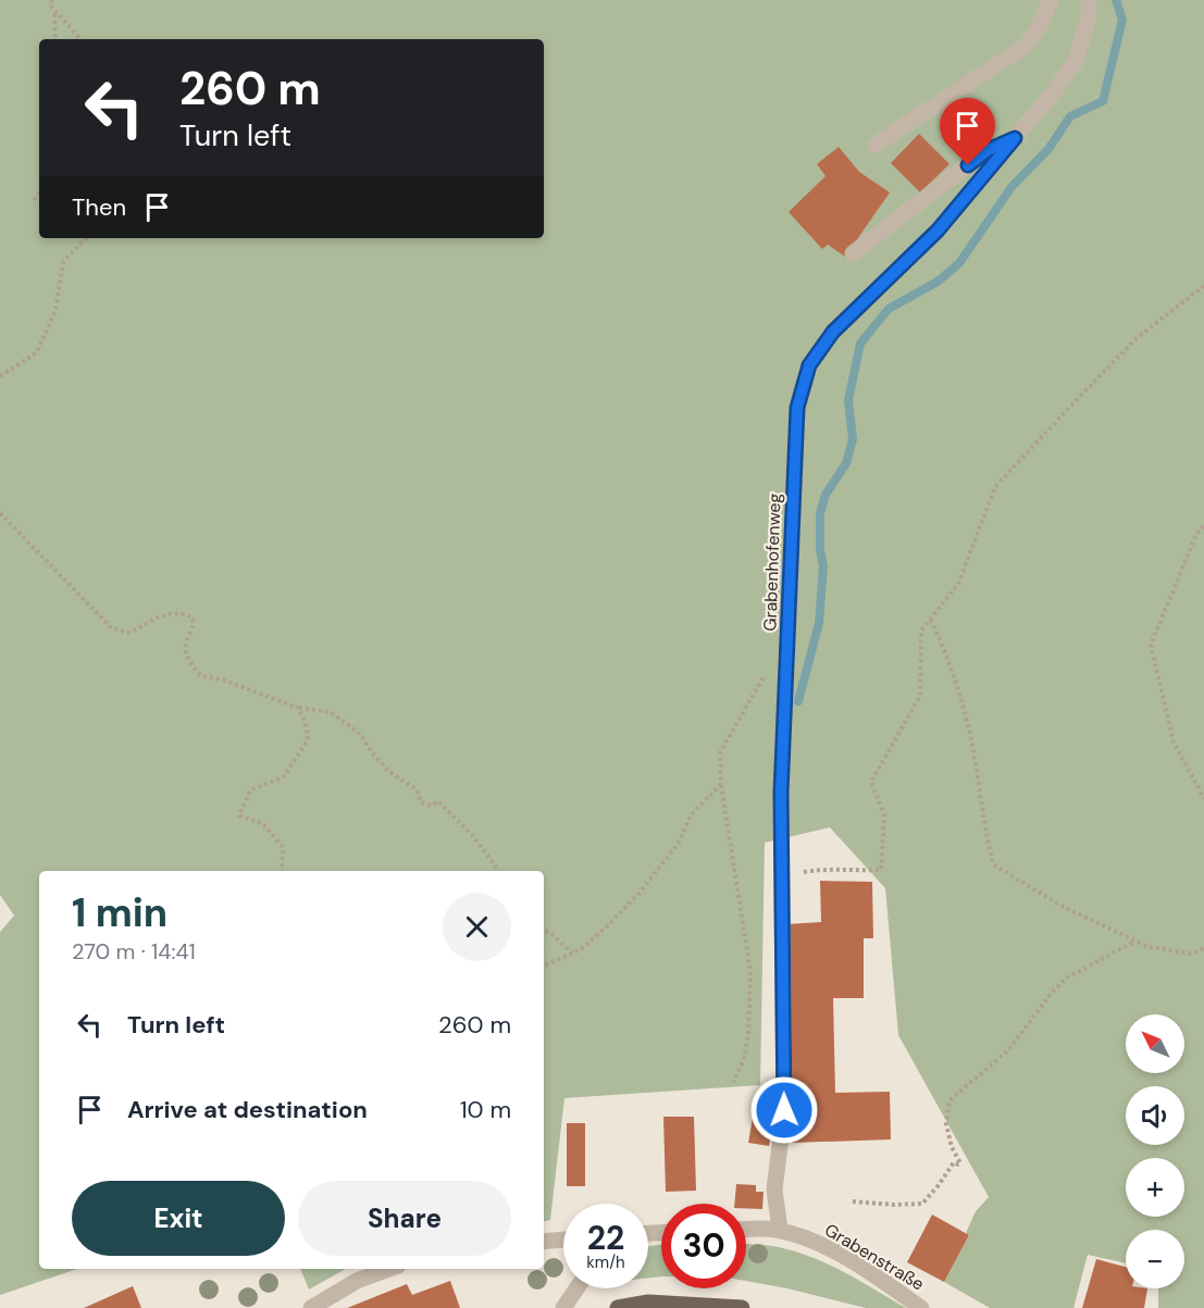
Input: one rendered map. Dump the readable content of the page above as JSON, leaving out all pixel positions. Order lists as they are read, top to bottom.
{
  "streets": {
    "street": ["Grabenhofenweg", "Grabenstraße"]
  },
  "crossings": [
    ["Grabenhofenweg", "Grabenstraße"]
  ],
  "north": "top left",
  "page": {
    "turn": ["260 m", "Turn left"],
    "then": "Then",
    "heading": ["1 min", "270 m · 14:41"],
    "list": [
      {
        "name": "Turn left",
        "value": "260 m"
      },
      {
        "name": "Arrive at destination",
        "value": "10 m"
      }
    ],
    "map_buttons": ["+", "−"],
    "buttons": ["Exit", "Share"],
    "speed": "22 km/h",
    "limit": "30"
  }
}
